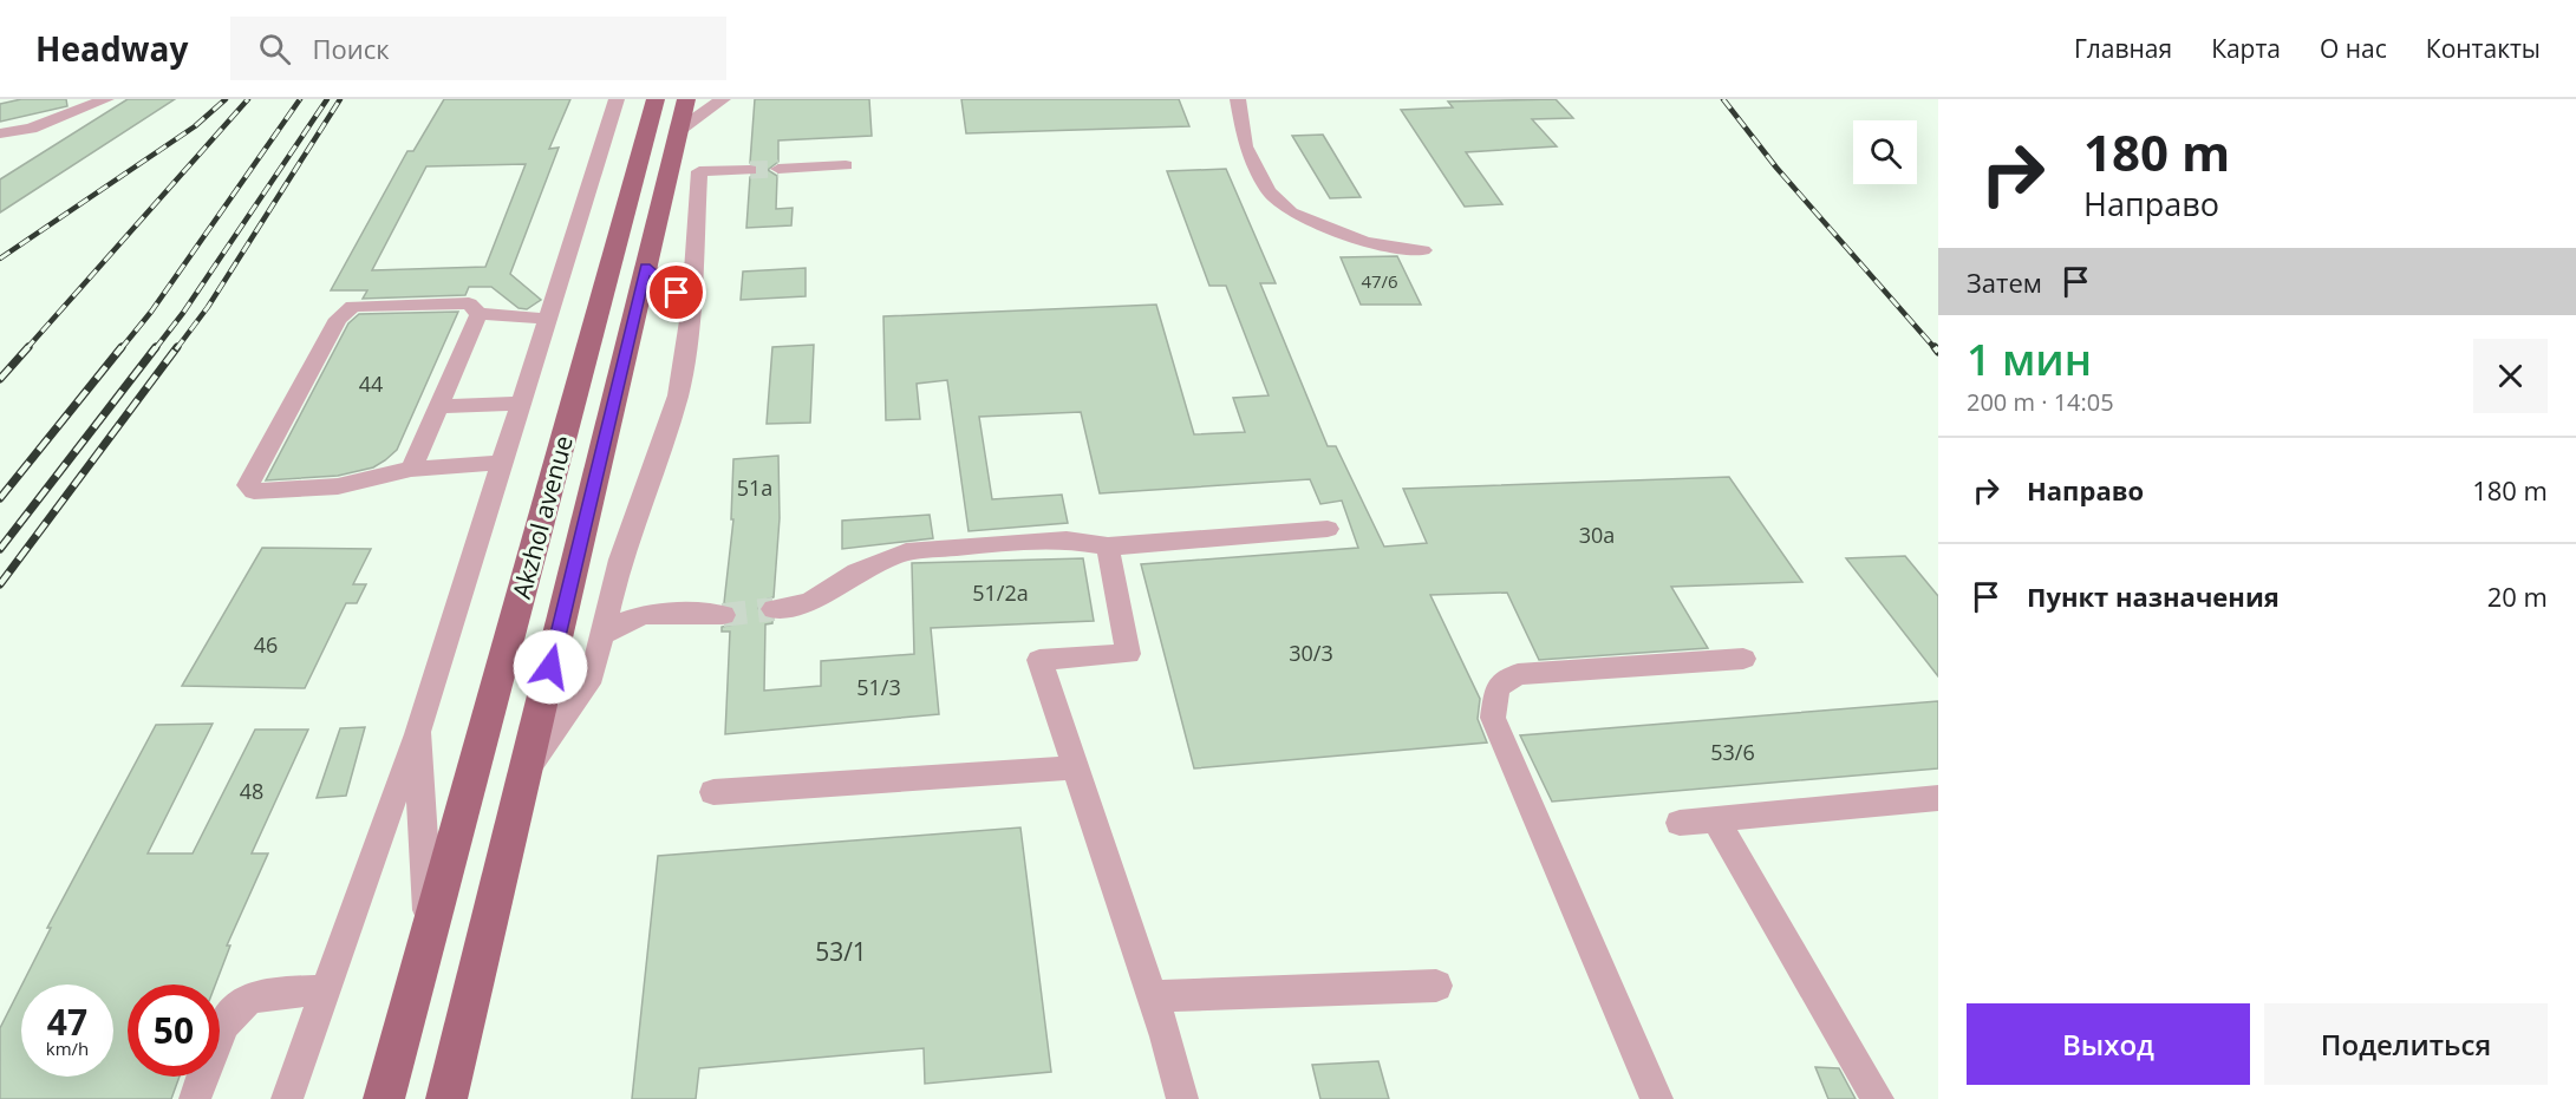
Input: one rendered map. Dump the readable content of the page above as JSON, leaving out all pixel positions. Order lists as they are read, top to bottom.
{
  "streets": {
    "main road": ["Akzhol avenue"]
  },
  "house_numbers": [
    "47/6",
    "44",
    "51а",
    "30а",
    "51/2а",
    "46",
    "30/3",
    "51/3",
    "53/6",
    "48",
    "53/1"
  ],
  "page": {
    "header": "Headway",
    "search": "Поиск",
    "nav": [
      "Главная",
      "Карта",
      "О нас",
      "Контакты"
    ],
    "turn": ["180 m", "Направо"],
    "then": "Затем",
    "heading": ["1 мин", "200 m · 14:05"],
    "list": [
      {
        "name": "Направо",
        "value": "180 m"
      },
      {
        "name": "Пункт назначения",
        "value": "20 m"
      }
    ],
    "speed": "47 km/h",
    "limit": "50",
    "buttons": ["Выход", "Поделиться"]
  }
}
